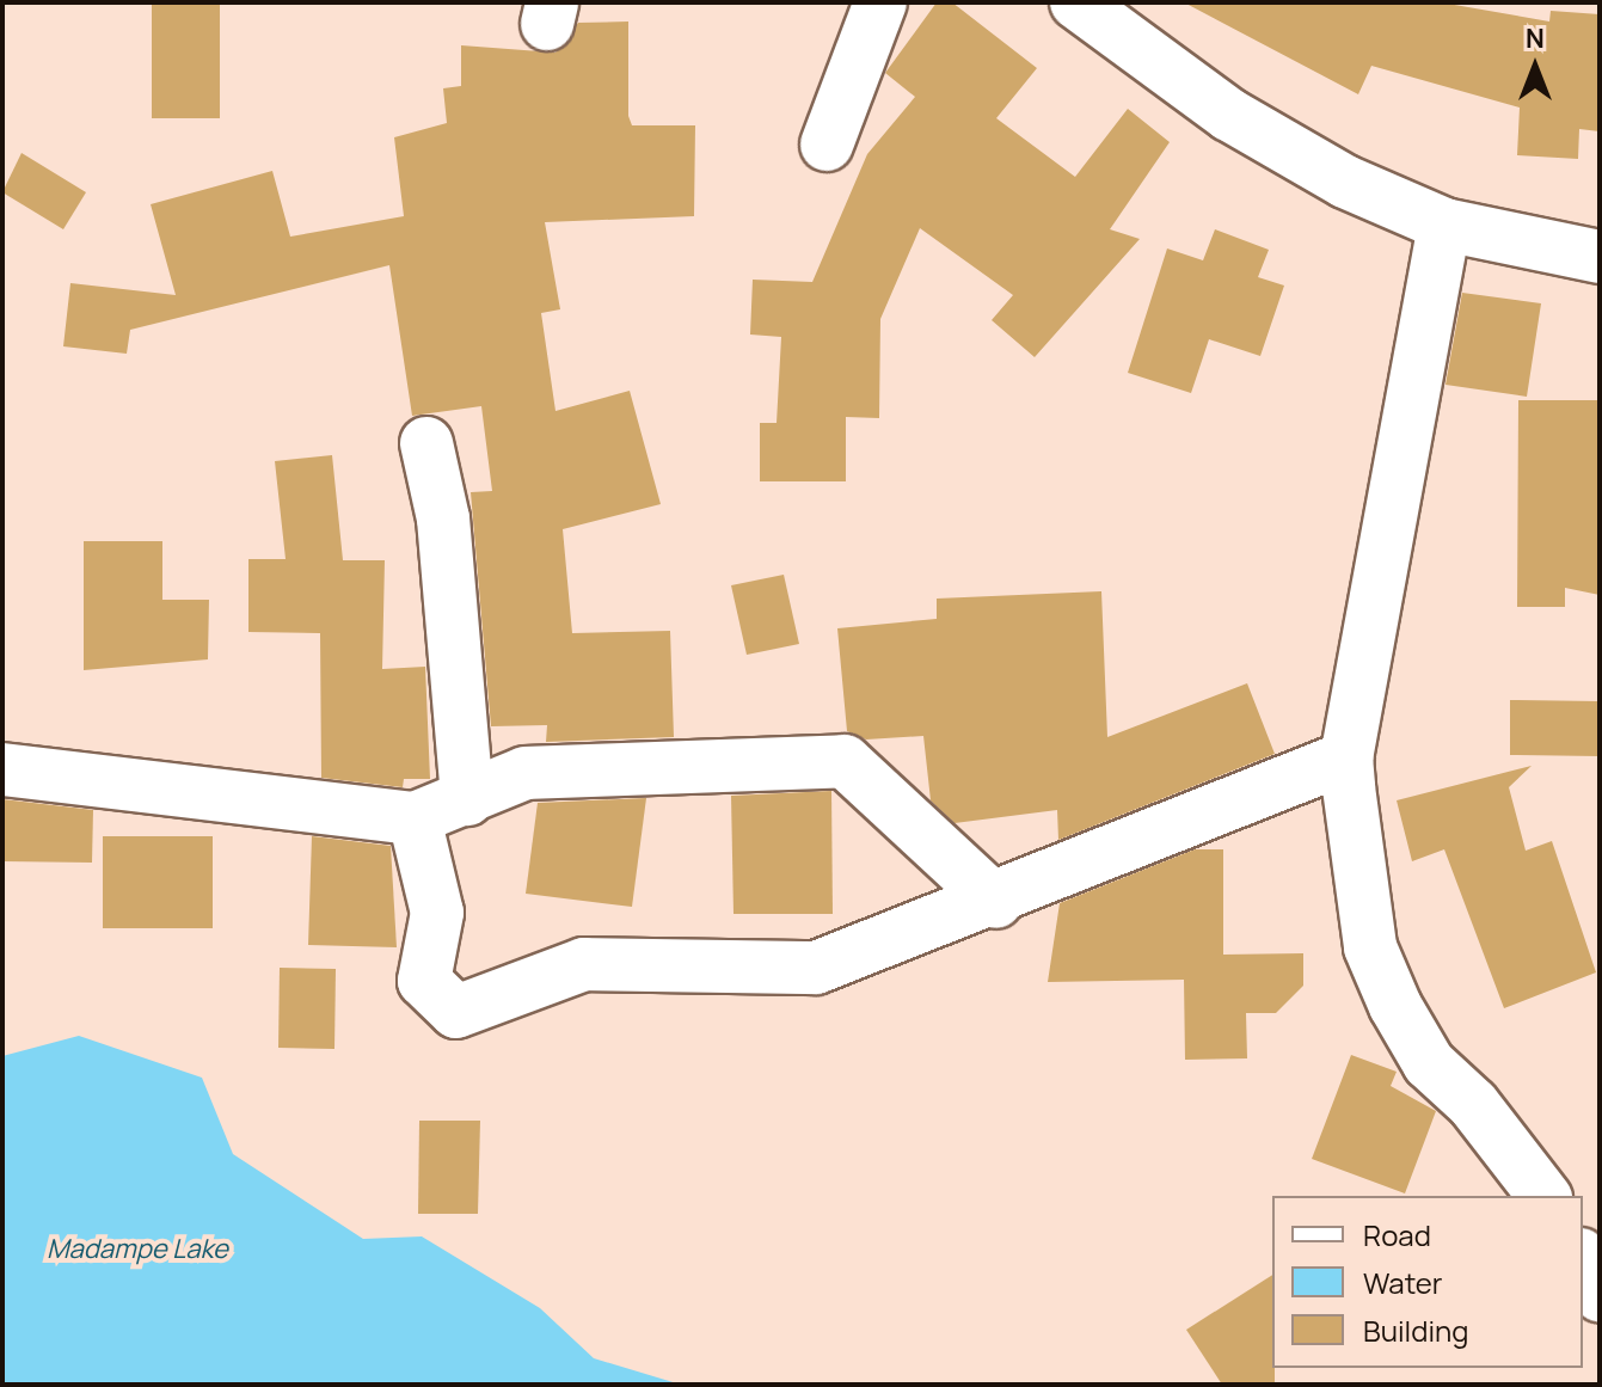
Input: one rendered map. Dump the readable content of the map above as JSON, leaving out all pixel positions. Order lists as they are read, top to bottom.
{
  "water": ["Madampe Lake"],
  "legend": ["Road", "Water", "Building"],
  "north": "top"
}
